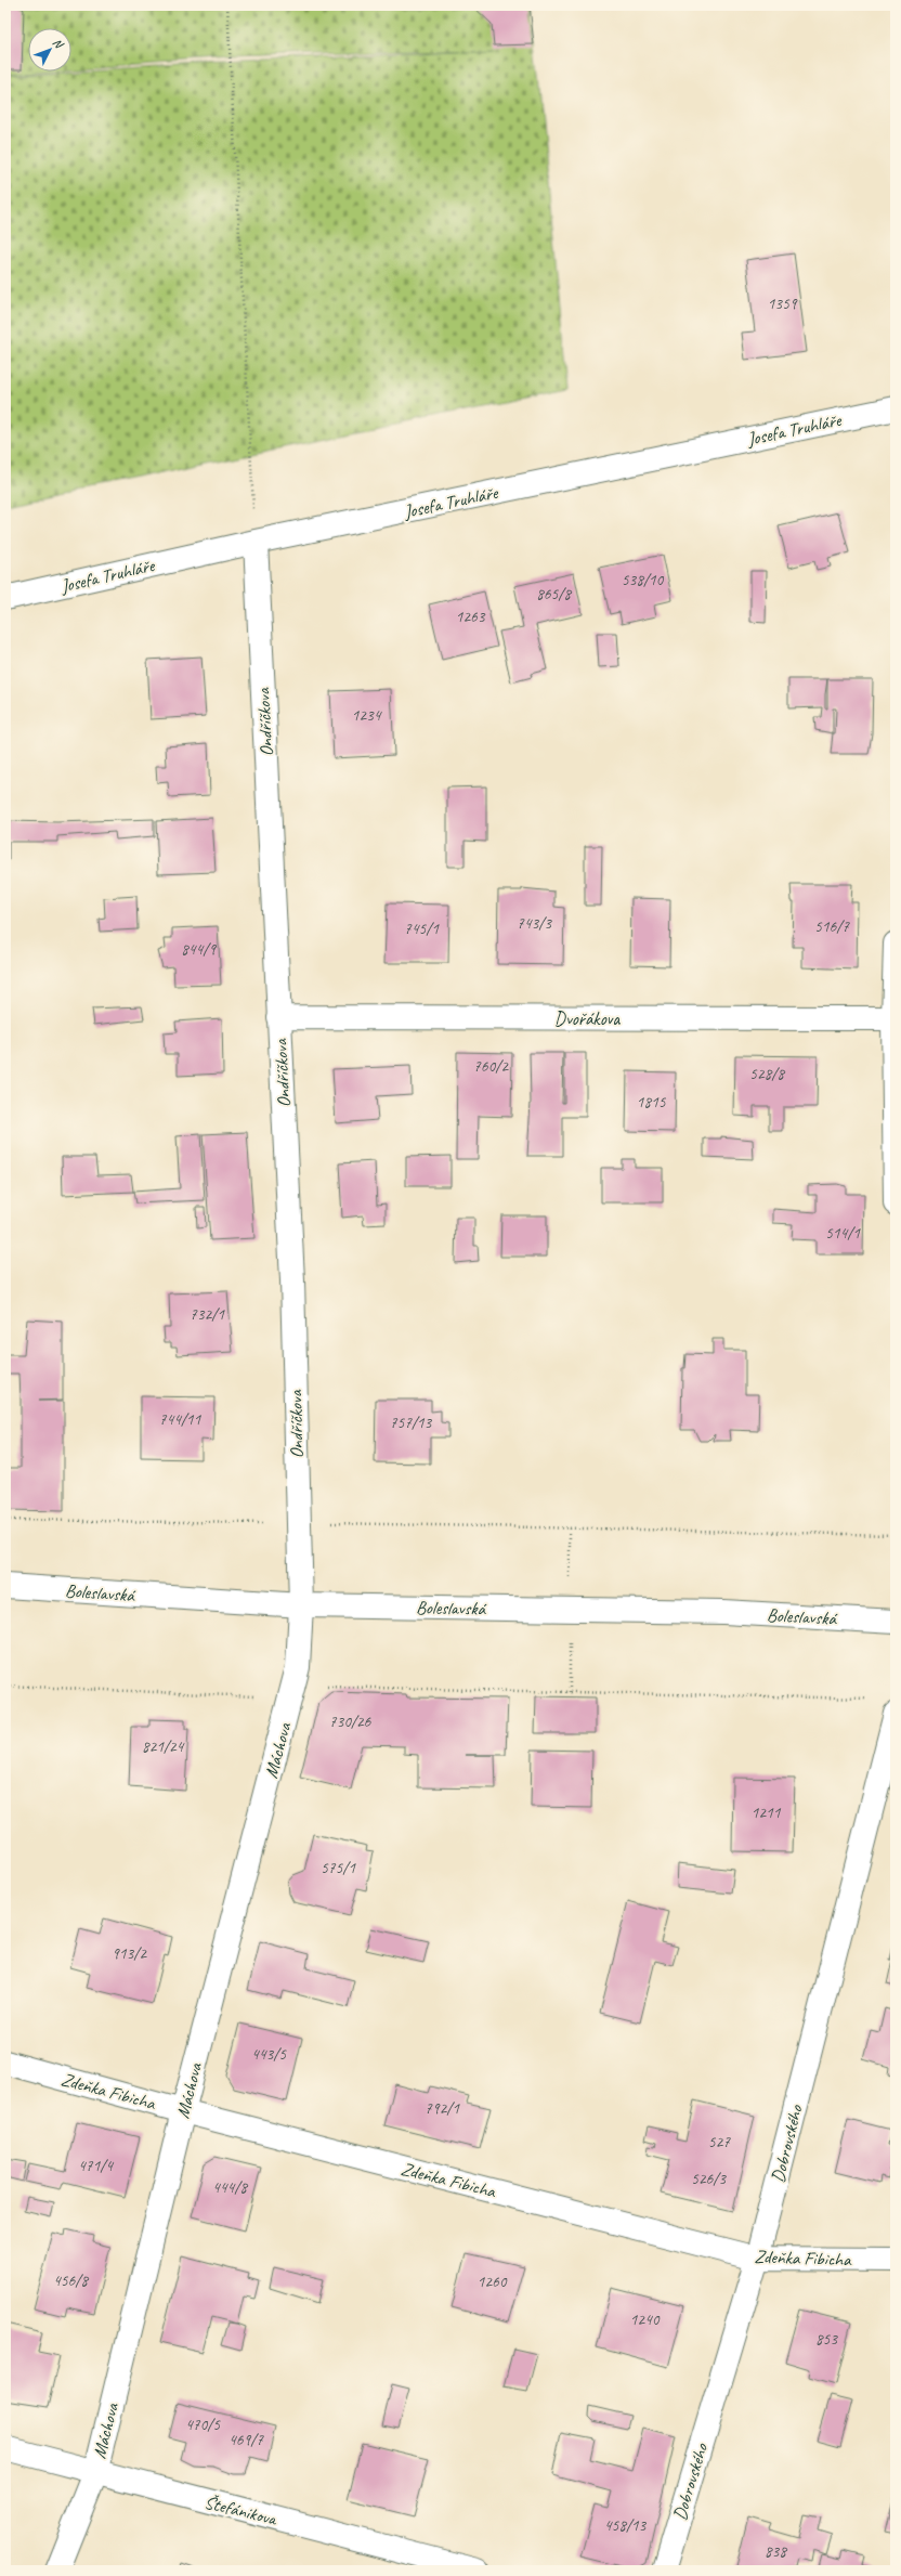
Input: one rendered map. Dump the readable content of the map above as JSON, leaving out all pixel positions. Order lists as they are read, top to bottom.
{
  "streets": {
    "street": [
      "Josefa Truhláře",
      "Ondříčkova",
      "Dvořákova",
      "Boleslavská",
      "Máchova",
      "Zdeňka Fibicha",
      "Dobrovského",
      "Štefánikova"
    ]
  },
  "crossings": [
    ["Josefa Truhláře", "Ondříčkova"],
    ["Ondříčkova", "Dvořákova"],
    ["Ondříčkova", "Boleslavská"],
    ["Ondříčkova", "Máchova"],
    ["Boleslavská", "Máchova"],
    ["Máchova", "Zdeňka Fibicha"],
    ["Máchova", "Štefánikova"],
    ["Zdeňka Fibicha", "Dobrovského"]
  ],
  "house_numbers": [
    "1359",
    "538/10",
    "865/8",
    "1263",
    "1234",
    "743/3",
    "516/7",
    "745/1",
    "844/9",
    "760/2",
    "528/8",
    "1815",
    "514/1",
    "732/1",
    "744/11",
    "757/13",
    "730/26",
    "821/24",
    "1211",
    "575/1",
    "913/2",
    "443/5",
    "792/1",
    "527",
    "471/4",
    "526/3",
    "444/8",
    "456/8",
    "1260",
    "1240",
    "853",
    "470/5",
    "469/7",
    "458/13",
    "838"
  ],
  "north": "top right"
}
